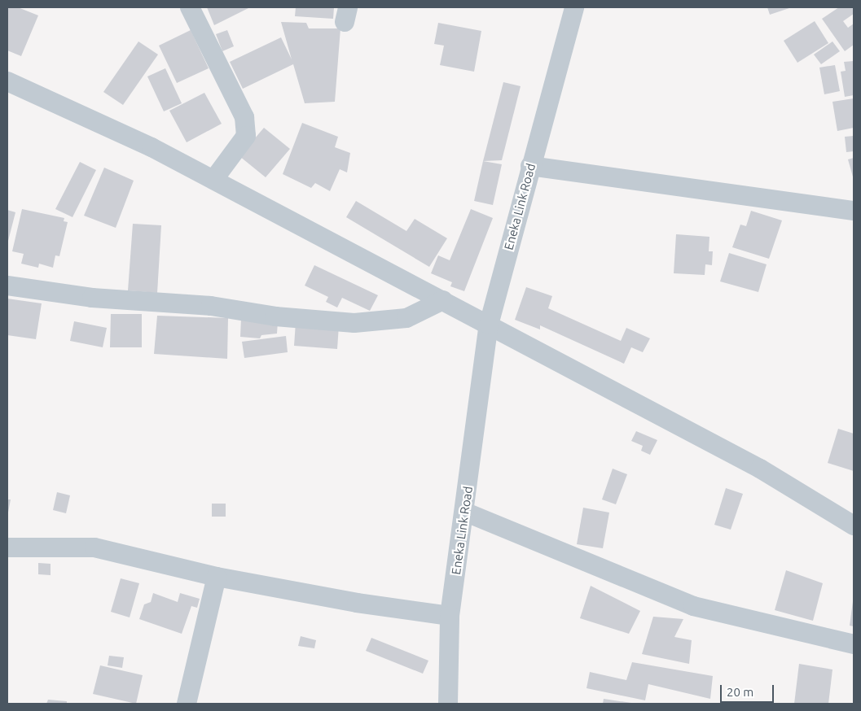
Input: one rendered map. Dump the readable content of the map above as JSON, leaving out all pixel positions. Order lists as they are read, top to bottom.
{
  "streets": {
    "street": ["Eneka Link Road"]
  },
  "scale_bar": "20 m"
}
